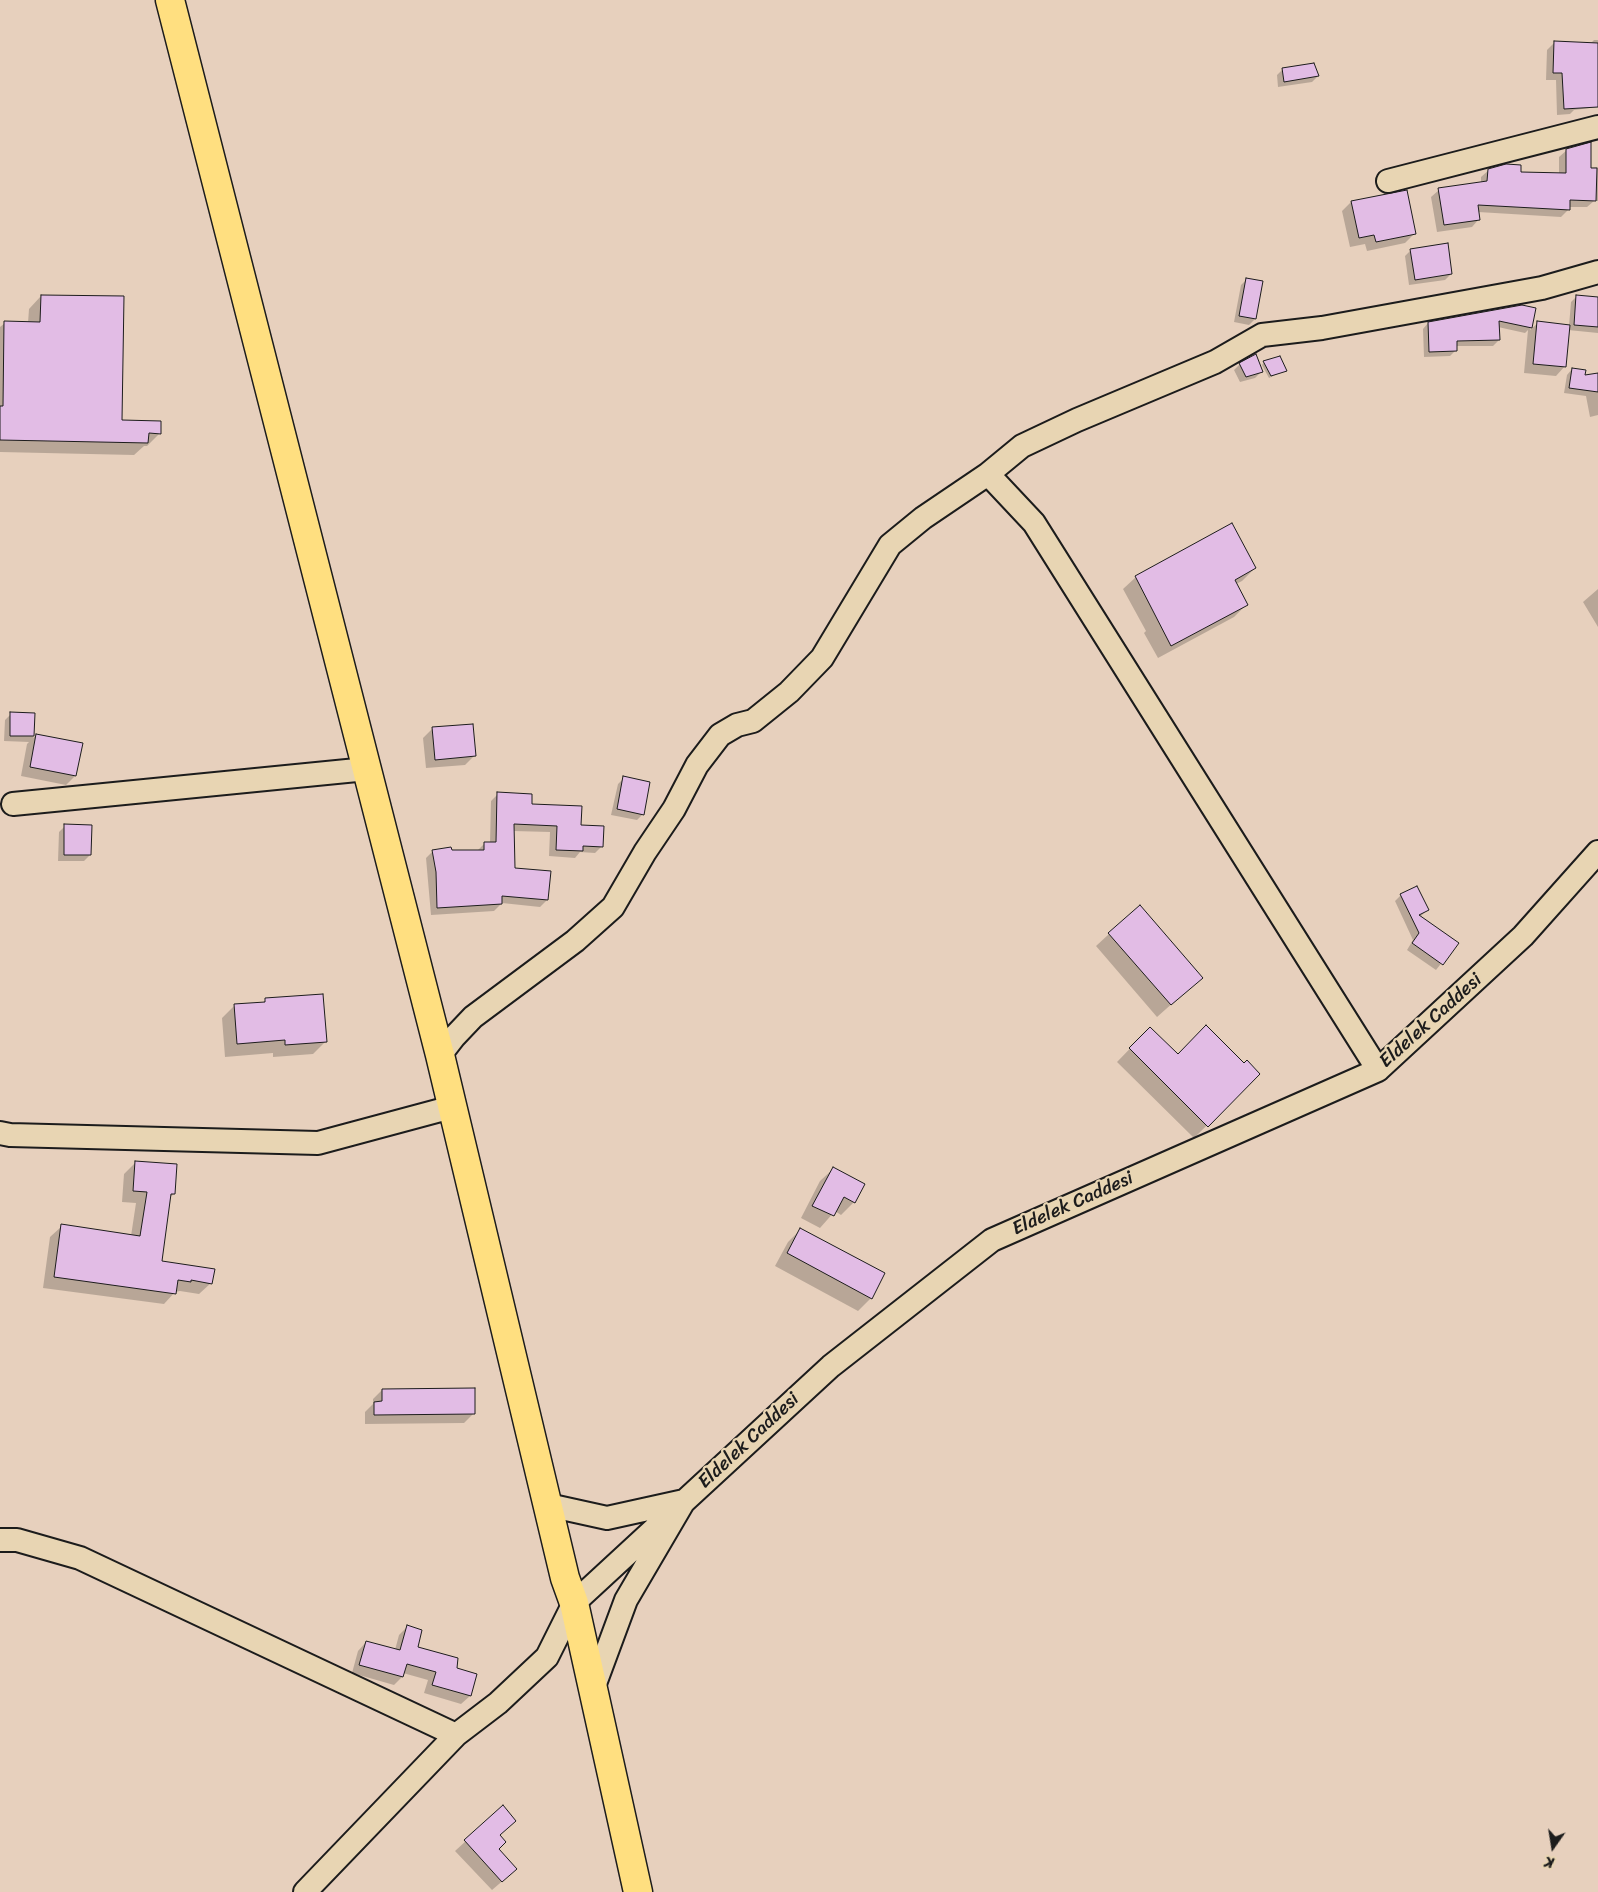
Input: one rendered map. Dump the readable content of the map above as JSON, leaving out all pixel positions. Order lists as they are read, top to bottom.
{
  "streets": {
    "street": ["Eldelek Caddesi"]
  },
  "north": "bottom"
}
